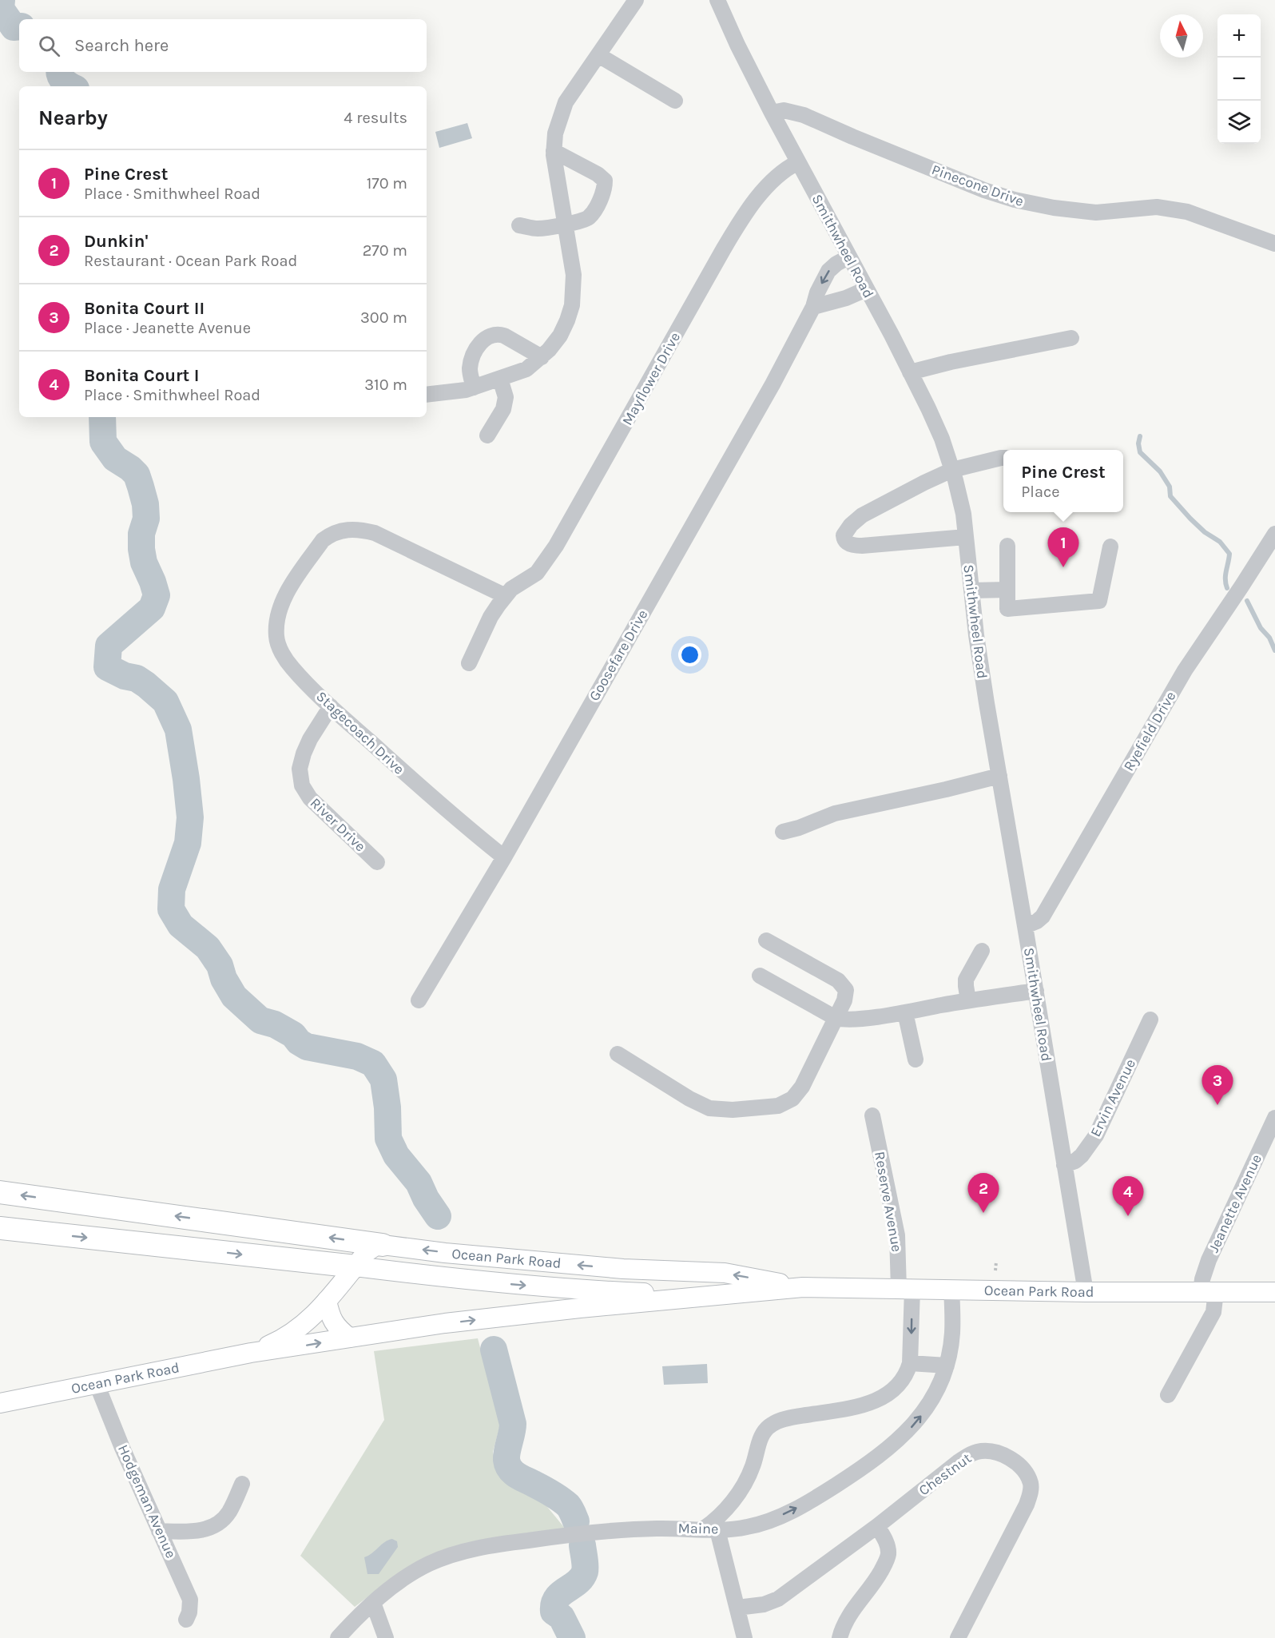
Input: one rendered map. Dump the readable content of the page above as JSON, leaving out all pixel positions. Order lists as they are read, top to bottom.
{
  "streets": {
    "main road": ["Ocean Park Road"],
    "street": [
      "Pinecone Drive",
      "Smithwheel Road",
      "Mayflower Drive",
      "Goosefare Drive",
      "Ryefield Drive",
      "Stagecoach Drive",
      "River Drive",
      "Ervin Avenue",
      "Reserve Avenue",
      "Jeanette Avenue",
      "Chestnut",
      "Hodgeman Avenue",
      "Maine"
    ]
  },
  "crossings": [
    ["Pinecone Drive", "Smithwheel Road"],
    ["Smithwheel Road", "Mayflower Drive"],
    ["Smithwheel Road", "Goosefare Drive"],
    ["Smithwheel Road", "Ryefield Drive"],
    ["Smithwheel Road", "Ervin Avenue"],
    ["Smithwheel Road", "Ocean Park Road"],
    ["Mayflower Drive", "Stagecoach Drive"],
    ["Goosefare Drive", "Stagecoach Drive"],
    ["Stagecoach Drive", "River Drive"],
    ["Reserve Avenue", "Ocean Park Road"],
    ["Jeanette Avenue", "Ocean Park Road"],
    ["Ocean Park Road", "Hodgeman Avenue"],
    ["Ocean Park Road", "Maine"]
  ],
  "north": "top",
  "page": {
    "map_buttons": ["+", "−"],
    "search": "Search here",
    "heading": ["Nearby", "4 results"],
    "list": [
      {
        "mark": "1",
        "name": "Pine Crest",
        "note": "Place · Smithwheel Road",
        "value": "170 m"
      },
      {
        "mark": "2",
        "name": "Dunkin'",
        "note": "Restaurant · Ocean Park Road",
        "value": "270 m"
      },
      {
        "mark": "3",
        "name": "Bonita Court II",
        "note": "Place · Jeanette Avenue",
        "value": "300 m"
      },
      {
        "mark": "4",
        "name": "Bonita Court I",
        "note": "Place · Smithwheel Road",
        "value": "310 m"
      }
    ],
    "popup": ["Pine Crest", "Place"],
    "pins": [
      "1",
      "3",
      "2",
      "4"
    ]
  }
}
